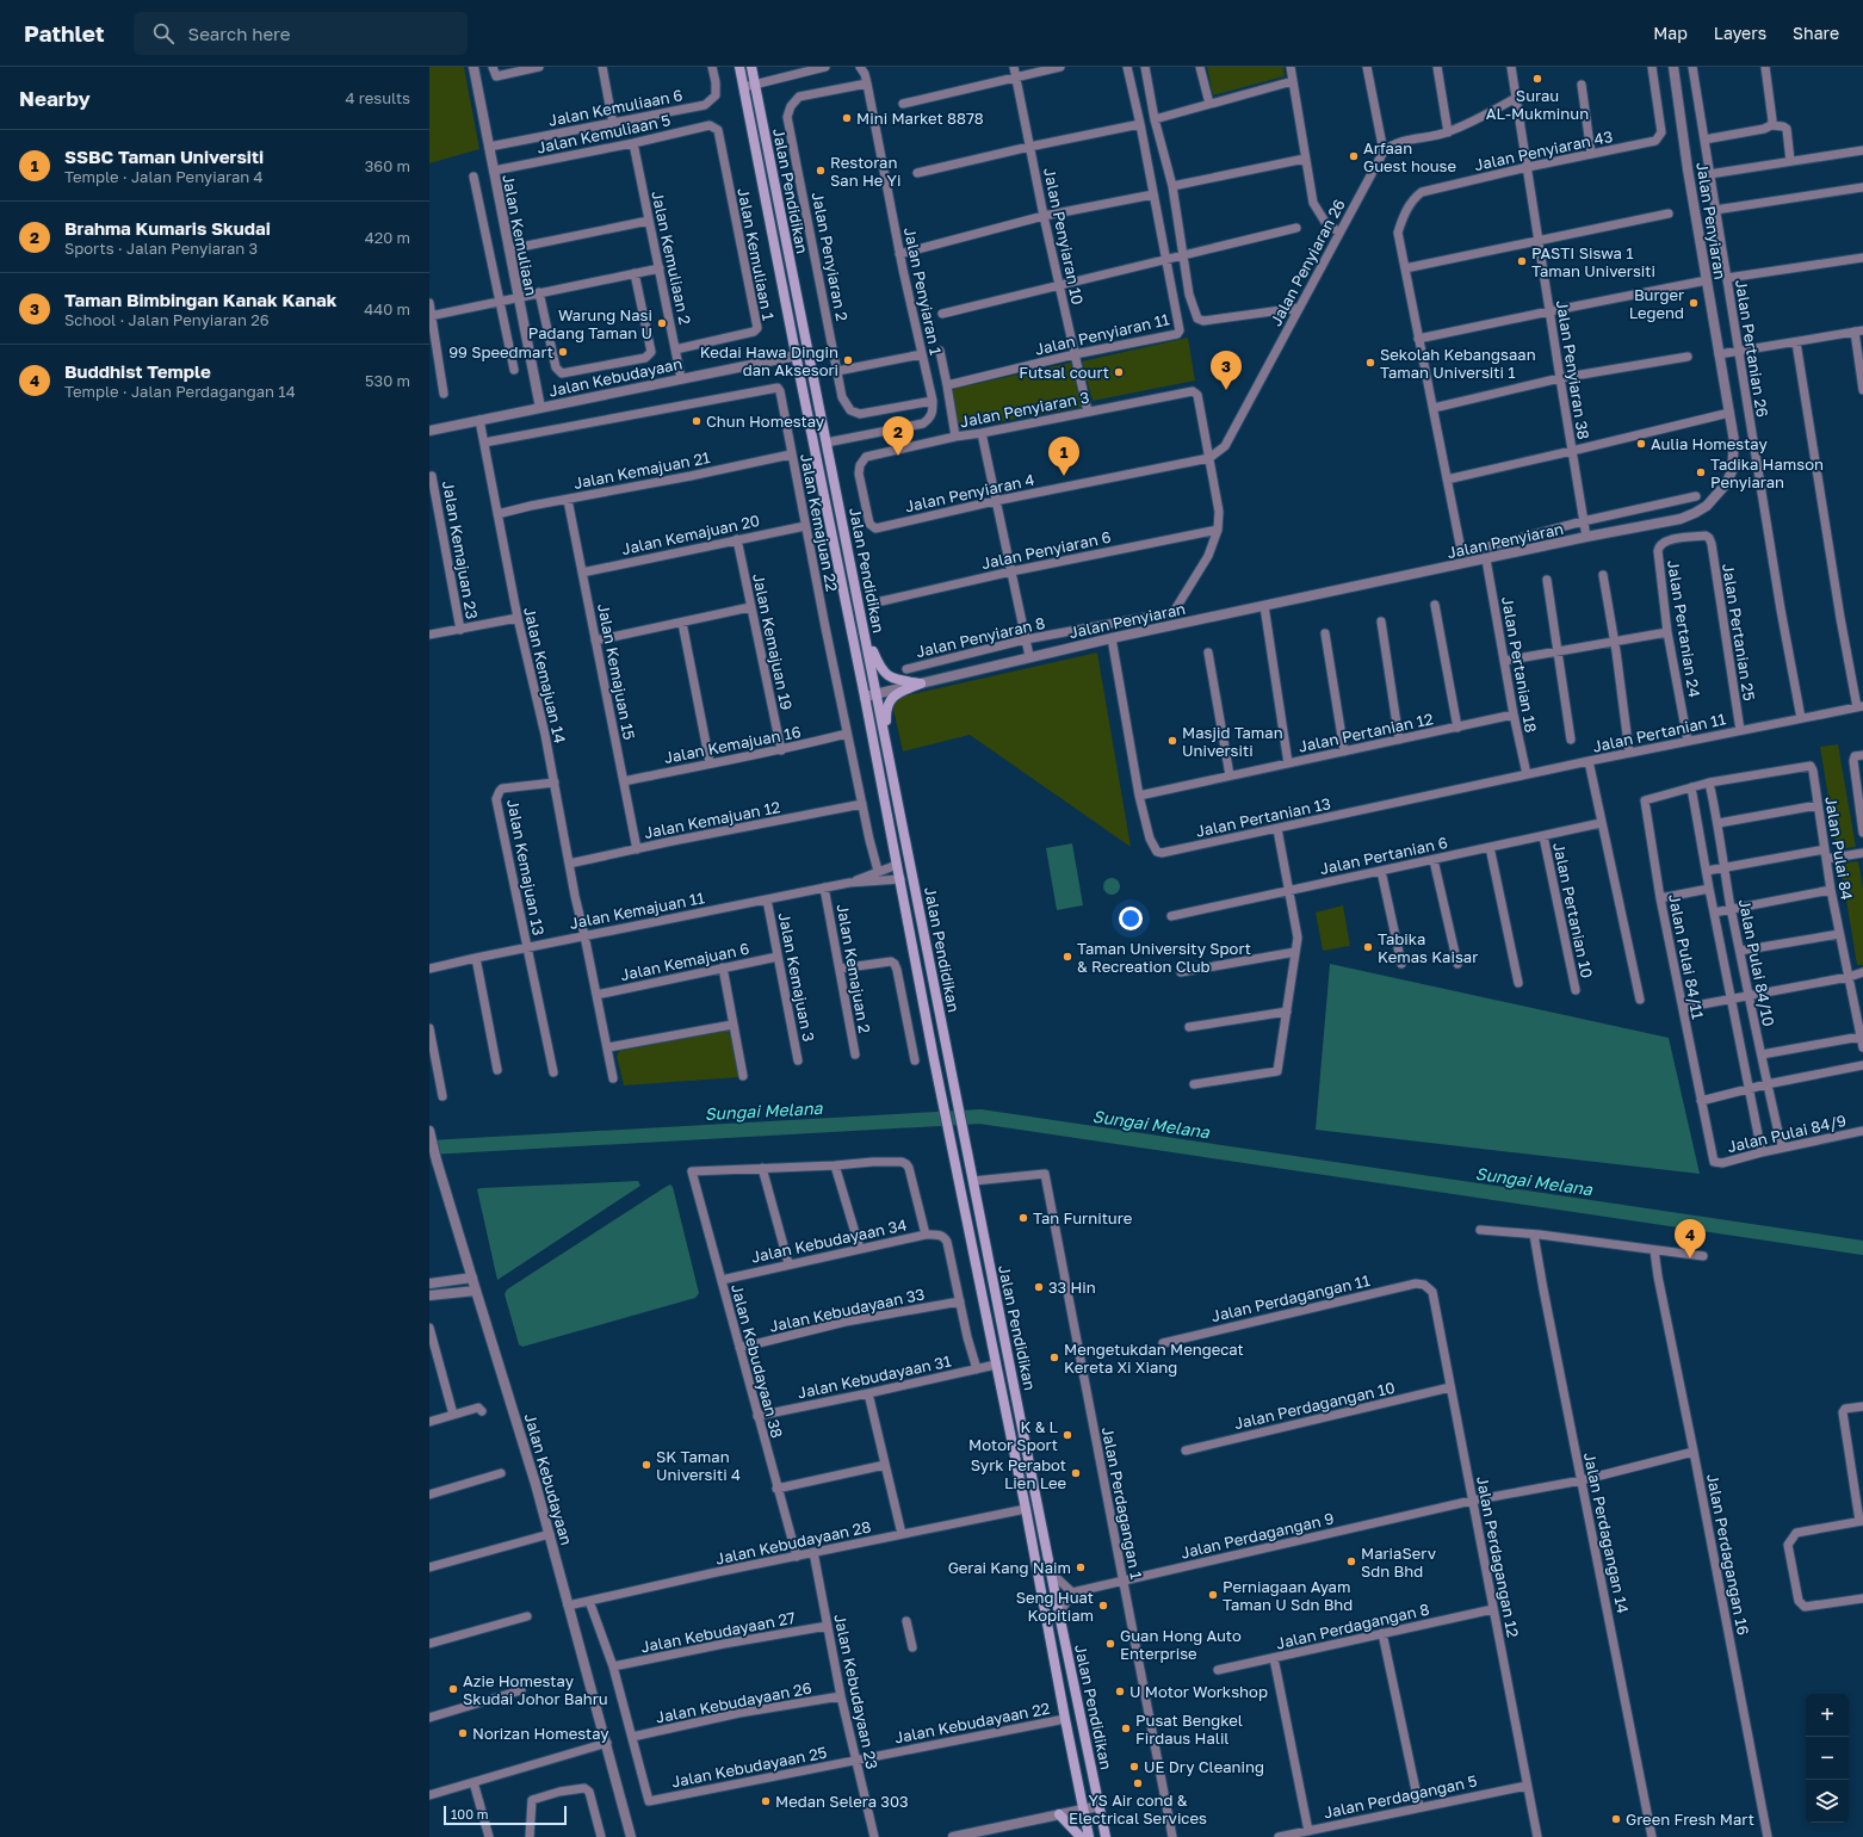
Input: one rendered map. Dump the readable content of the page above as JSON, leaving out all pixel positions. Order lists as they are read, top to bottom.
{
  "streets": {
    "main road": ["Jalan Pendidikan"],
    "street": [
      "Jalan Kemuliaan 6",
      "Jalan Kemuliaan 5",
      "Jalan Penyiaran 43",
      "Jalan Penyiaran",
      "Jalan Kemuliaan",
      "Jalan Penyiaran 10",
      "Jalan Kemuliaan 1",
      "Jalan Penyiaran 2",
      "Jalan Kemuliaan 2",
      "Jalan Penyiaran 26",
      "Jalan Penyiaran 1",
      "Jalan Penyiaran 11",
      "Jalan Pertanian 26",
      "Jalan Penyiaran 38",
      "Jalan Kebudayaan",
      "Jalan Penyiaran 3",
      "Jalan Kemajuan 21",
      "Jalan Penyiaran 4",
      "Jalan Kemajuan 22",
      "Jalan Kemajuan 20",
      "Jalan Kemajuan 23",
      "Jalan Penyiaran 6",
      "Jalan Pertanian 24",
      "Jalan Pertanian 25",
      "Jalan Penyiaran 8",
      "Jalan Kemajuan 19",
      "Jalan Pertanian 18",
      "Jalan Kemajuan 15",
      "Jalan Kemajuan 14",
      "Jalan Pertanian 12",
      "Jalan Pertanian 11",
      "Jalan Kemajuan 16",
      "Jalan Pertanian 13",
      "Jalan Kemajuan 12",
      "Jalan Pulai 84",
      "Jalan Pertanian 6",
      "Jalan Kemajuan 13",
      "Jalan Kemajuan 11",
      "Jalan Pertanian 10",
      "Jalan Pulai 84/11",
      "Jalan Kemajuan 6",
      "Jalan Pulai 84/10",
      "Jalan Kemajuan 2",
      "Jalan Kemajuan 3",
      "Jalan Pulai 84/9",
      "Jalan Kebudayaan 34",
      "Jalan Perdagangan 11",
      "Jalan Kebudayaan 33",
      "Jalan Kebudayaan 38",
      "Jalan Kebudayaan 31",
      "Jalan Perdagangan 10",
      "Jalan Perdagangan 1",
      "Jalan Perdagangan 14",
      "Jalan Perdagangan 9",
      "Jalan Kebudayaan 28",
      "Jalan Perdagangan 16",
      "Jalan Perdagangan 12",
      "Jalan Perdagangan 8",
      "Jalan Kebudayaan 27",
      "Jalan Kebudayaan 23",
      "Jalan Kebudayaan 26",
      "Jalan Kebudayaan 22",
      "Jalan Kebudayaan 25",
      "Jalan Perdagangan 5"
    ]
  },
  "crossings": [
    ["Jalan Kemuliaan 6", "Jalan Kemuliaan"],
    ["Jalan Kemuliaan 5", "Jalan Kemuliaan"],
    ["Jalan Kemuliaan 5", "Jalan Kemuliaan 1"],
    ["Jalan Kemuliaan 5", "Jalan Kemuliaan 2"],
    ["Jalan Penyiaran 43", "Jalan Penyiaran 38"],
    ["Jalan Pendidikan", "Jalan Penyiaran"],
    ["Jalan Pendidikan", "Jalan Kebudayaan"],
    ["Jalan Pendidikan", "Jalan Kemajuan 11"],
    ["Jalan Pendidikan", "Jalan Kebudayaan 31"],
    ["Jalan Pendidikan", "Jalan Perdagangan 1"],
    ["Jalan Pendidikan", "Jalan Kebudayaan 28"],
    ["Jalan Pendidikan", "Jalan Kebudayaan 22"],
    ["Jalan Penyiaran", "Jalan Penyiaran 38"],
    ["Jalan Penyiaran", "Jalan Pertanian 18"],
    ["Jalan Penyiaran", "Jalan Pertanian 13"],
    ["Jalan Kemuliaan", "Jalan Kebudayaan"],
    ["Jalan Penyiaran 10", "Jalan Penyiaran 11"],
    ["Jalan Penyiaran 10", "Jalan Penyiaran 3"],
    ["Jalan Kemuliaan 1", "Jalan Kemuliaan 2"],
    ["Jalan Penyiaran 2", "Jalan Penyiaran 1"],
    ["Jalan Kemuliaan 2", "Jalan Kebudayaan"],
    ["Jalan Penyiaran 26", "Jalan Penyiaran 3"],
    ["Jalan Penyiaran 26", "Jalan Penyiaran 4"],
    ["Jalan Pertanian 26", "Jalan Pertanian 11"],
    ["Jalan Kebudayaan", "Jalan Kemajuan 14"],
    ["Jalan Kebudayaan", "Jalan Kebudayaan 28"],
    ["Jalan Penyiaran 3", "Jalan Penyiaran 4"],
    ["Jalan Kemajuan 21", "Jalan Kemajuan 22"],
    ["Jalan Kemajuan 21", "Jalan Kemajuan 15"],
    ["Jalan Kemajuan 21", "Jalan Kemajuan 14"],
    ["Jalan Kemajuan 22", "Jalan Kemajuan 20"],
    ["Jalan Kemajuan 22", "Jalan Kemajuan 14"],
    ["Jalan Kemajuan 22", "Jalan Kemajuan 16"],
    ["Jalan Kemajuan 22", "Jalan Kemajuan 12"],
    ["Jalan Kemajuan 22", "Jalan Kemajuan 11"],
    ["Jalan Kemajuan 20", "Jalan Kemajuan 19"],
    ["Jalan Kemajuan 20", "Jalan Kemajuan 15"],
    ["Jalan Penyiaran 6", "Jalan Penyiaran 8"],
    ["Jalan Pertanian 24", "Jalan Pertanian 25"],
    ["Jalan Pertanian 24", "Jalan Pertanian 11"],
    ["Jalan Pertanian 25", "Jalan Pertanian 11"],
    ["Jalan Kemajuan 19", "Jalan Kemajuan 16"],
    ["Jalan Pertanian 18", "Jalan Pertanian 12"],
    ["Jalan Pertanian 18", "Jalan Pertanian 13"],
    ["Jalan Kemajuan 15", "Jalan Kemajuan 16"],
    ["Jalan Kemajuan 15", "Jalan Kemajuan 12"],
    ["Jalan Kemajuan 14", "Jalan Kemajuan 12"],
    ["Jalan Kemajuan 14", "Jalan Kemajuan 13"],
    ["Jalan Kemajuan 14", "Jalan Kemajuan 11"],
    ["Jalan Kemajuan 14", "Jalan Kemajuan 6"],
    ["Jalan Pertanian 12", "Jalan Pertanian 13"],
    ["Jalan Pertanian 11", "Jalan Pertanian 13"],
    ["Jalan Pertanian 11", "Jalan Pertanian 6"],
    ["Jalan Pulai 84", "Jalan Pulai 84/11"],
    ["Jalan Pertanian 6", "Jalan Pertanian 10"],
    ["Jalan Kemajuan 13", "Jalan Kemajuan 11"],
    ["Jalan Kemajuan 11", "Jalan Kemajuan 2"],
    ["Jalan Kemajuan 11", "Jalan Kemajuan 3"],
    ["Jalan Pulai 84/11", "Jalan Pulai 84/10"],
    ["Jalan Pulai 84/11", "Jalan Pulai 84/9"],
    ["Jalan Kemajuan 6", "Jalan Kemajuan 3"],
    ["Jalan Pulai 84/10", "Jalan Pulai 84/9"],
    ["Jalan Kebudayaan 34", "Jalan Kebudayaan 33"],
    ["Jalan Kebudayaan 34", "Jalan Kebudayaan 38"],
    ["Jalan Perdagangan 11", "Jalan Perdagangan 12"],
    ["Jalan Kebudayaan 33", "Jalan Kebudayaan 38"],
    ["Jalan Kebudayaan 38", "Jalan Kebudayaan 31"],
    ["Jalan Kebudayaan 38", "Jalan Kebudayaan 28"],
    ["Jalan Perdagangan 10", "Jalan Perdagangan 12"],
    ["Jalan Perdagangan 1", "Jalan Perdagangan 9"],
    ["Jalan Perdagangan 14", "Jalan Perdagangan 9"],
    ["Jalan Perdagangan 9", "Jalan Perdagangan 16"],
    ["Jalan Perdagangan 9", "Jalan Perdagangan 12"],
    ["Jalan Kebudayaan 28", "Jalan Kebudayaan 23"],
    ["Jalan Perdagangan 12", "Jalan Perdagangan 8"],
    ["Jalan Perdagangan 12", "Jalan Perdagangan 5"],
    ["Jalan Kebudayaan 27", "Jalan Kebudayaan 23"],
    ["Jalan Kebudayaan 23", "Jalan Kebudayaan 26"],
    ["Jalan Kebudayaan 23", "Jalan Kebudayaan 22"],
    ["Jalan Kebudayaan 23", "Jalan Kebudayaan 25"],
    ["Jalan Kebudayaan 26", "Jalan Kebudayaan 25"],
    ["Jalan Kebudayaan 22", "Jalan Kebudayaan 25"]
  ],
  "water": ["Sungai Melana"],
  "places": [
    "Surau AL-Mukminun",
    "Mini Market 8878",
    "Arfaan Guest house",
    "Restoran San He Yi",
    "PASTI Siswa 1 Taman Universiti",
    "Burger Legend",
    "Warung Nasi Padang Taman U",
    "99 Speedmart",
    "Kedai Hawa Dingin dan Aksesori",
    "Sekolah Kebangsaan Taman Universiti 1",
    "Futsal court",
    "Chun Homestay",
    "Aulia Homestay",
    "Tadika Hamson Penyiaran",
    "Masjid Taman Universiti",
    "Tabika Kemas Kaisar",
    "Taman University Sport & Recreation Club",
    "Tan Furniture",
    "33 Hin",
    "Mengetukdan Mengecat Kereta Xi Xiang",
    "K & L Motor Sport",
    "SK Taman Universiti 4",
    "Syrk Perabot Lien Lee",
    "MariaServ Sdn Bhd",
    "Gerai Kang Naim",
    "Perniagaan Ayam Taman U Sdn Bhd",
    "Seng Huat Kopitiam",
    "Guan Hong Auto Enterprise",
    "Azie Homestay Skudai Johor Bahru",
    "U Motor Workshop",
    "Pusat Bengkel Firdaus Halil",
    "Norizan Homestay",
    "UE Dry Cleaning",
    "YS Air cond & Electrical Services",
    "Medan Selera 303",
    "Green Fresh Mart"
  ],
  "scale_bar": "100 m",
  "page": {
    "header": "Pathlet",
    "search": "Search here",
    "nav": ["Map", "Layers", "Share"],
    "heading": ["Nearby", "4 results"],
    "list": [
      {
        "mark": "1",
        "name": "SSBC Taman Universiti",
        "note": "Temple · Jalan Penyiaran 4",
        "value": "360 m"
      },
      {
        "mark": "2",
        "name": "Brahma Kumaris Skudai",
        "note": "Sports · Jalan Penyiaran 3",
        "value": "420 m"
      },
      {
        "mark": "3",
        "name": "Taman Bimbingan Kanak Kanak",
        "note": "School · Jalan Penyiaran 26",
        "value": "440 m"
      },
      {
        "mark": "4",
        "name": "Buddhist Temple",
        "note": "Temple · Jalan Perdagangan 14",
        "value": "530 m"
      }
    ],
    "pins": [
      "3",
      "2",
      "1",
      "4"
    ],
    "map_buttons": ["+", "−"],
    "scale": "100 m"
  }
}
